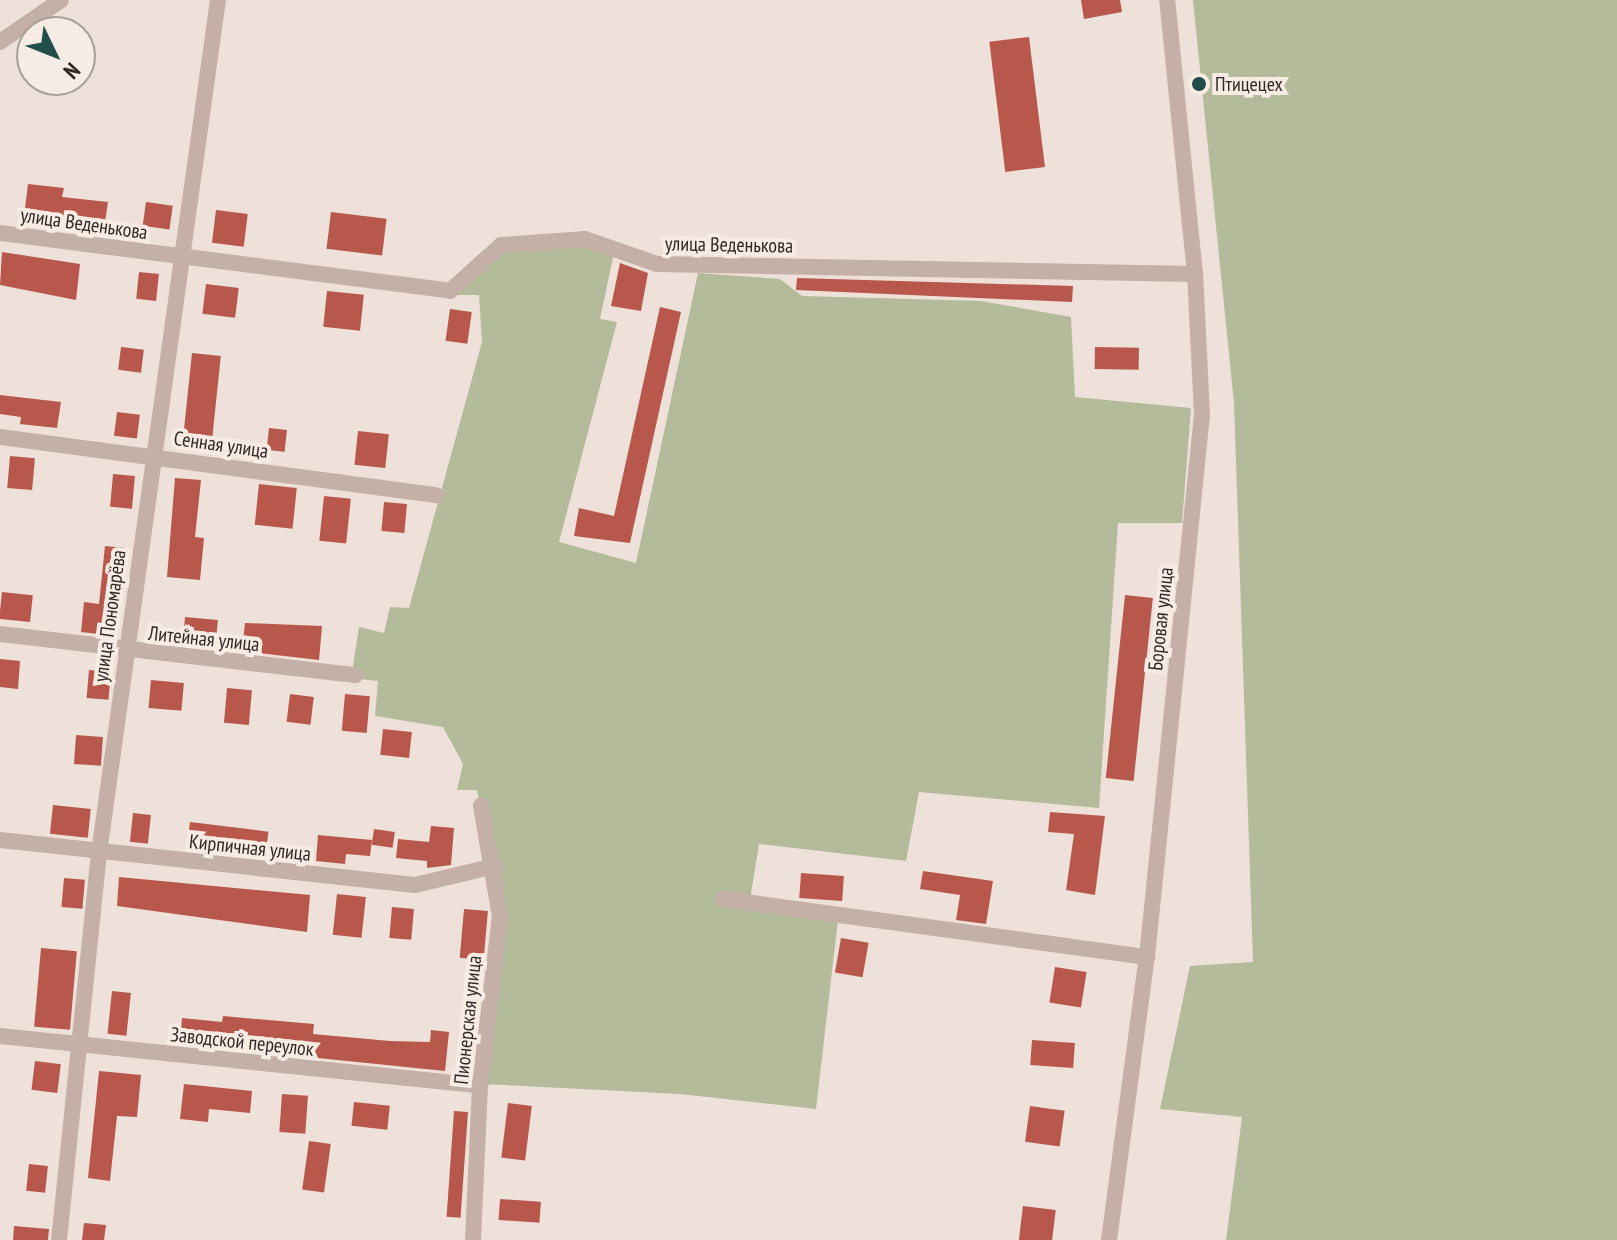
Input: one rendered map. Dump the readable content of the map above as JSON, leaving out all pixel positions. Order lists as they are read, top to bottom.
{
  "streets": {
    "street": [
      "улица Веденькова",
      "Сенная улица",
      "улица Пономарёва",
      "Боровая улица",
      "Литейная улица",
      "Кирпичная улица",
      "Пионерская улица",
      "Заводской переулок"
    ]
  },
  "crossings": [
    ["улица Веденькова", "улица Пономарёва"],
    ["улица Веденькова", "Боровая улица"],
    ["Сенная улица", "улица Пономарёва"],
    ["улица Пономарёва", "Литейная улица"],
    ["улица Пономарёва", "Кирпичная улица"],
    ["улица Пономарёва", "Заводской переулок"],
    ["Кирпичная улица", "Пионерская улица"],
    ["Пионерская улица", "Заводской переулок"]
  ],
  "places": ["Птицецех"],
  "north": "bottom right"
}
